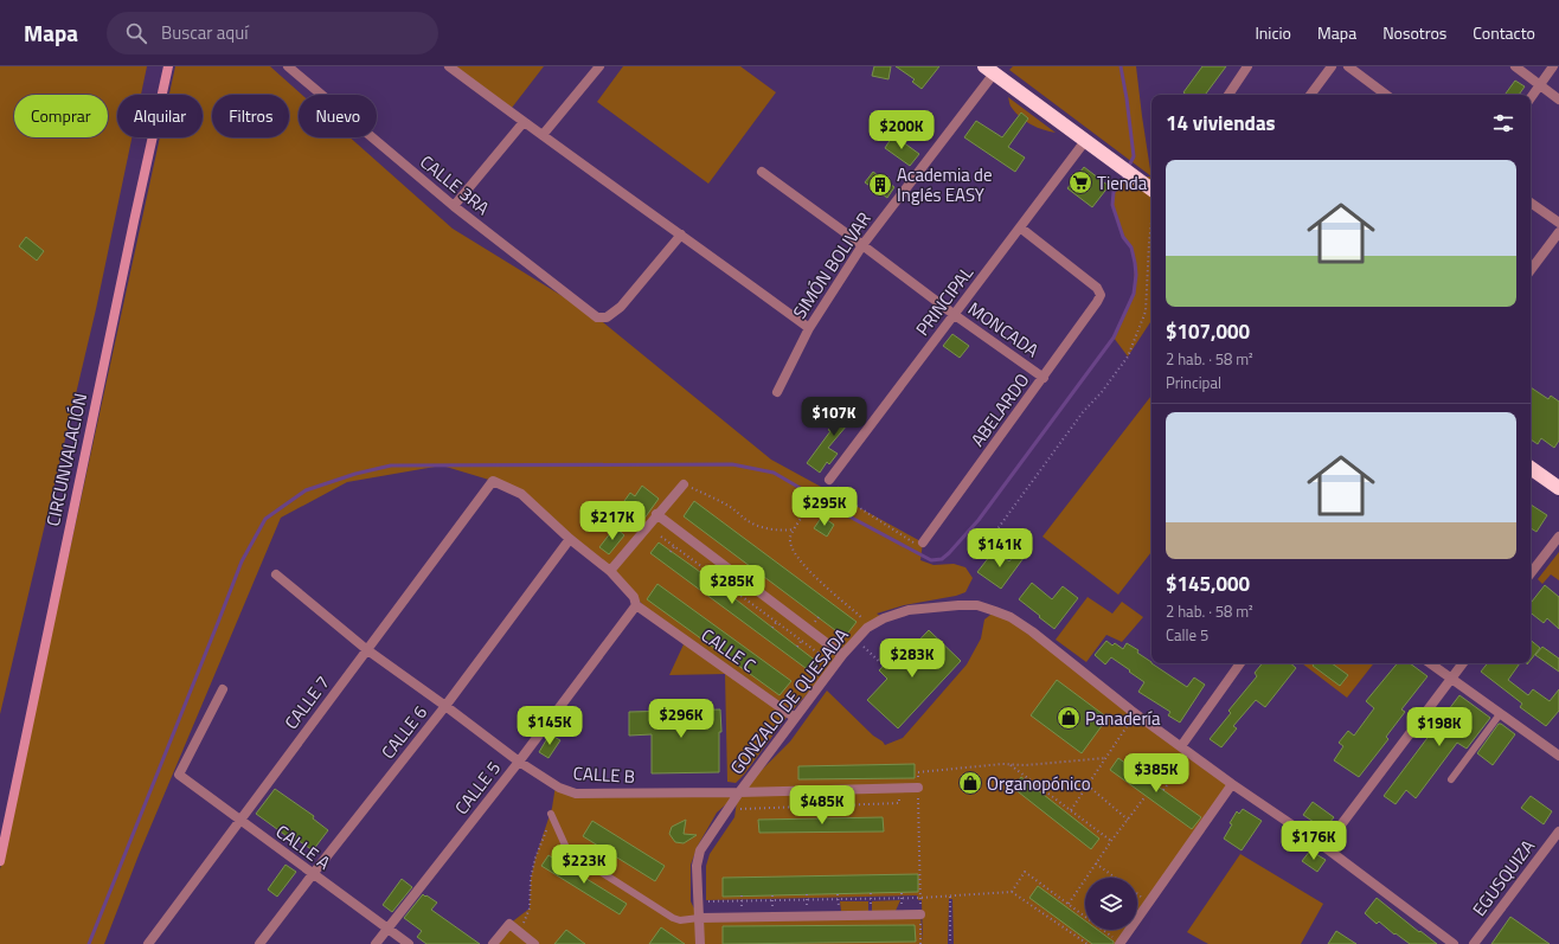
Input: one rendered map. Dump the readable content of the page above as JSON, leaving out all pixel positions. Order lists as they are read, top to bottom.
{
  "streets": {
    "street": [
      "CALLE 3RA",
      "SIMÓN BOLIVAR",
      "PRINCIPAL",
      "MONCADA",
      "ABELARDO",
      "CIRCUNVALACIÓN",
      "CALLE C",
      "GONZALO DE QUESADA",
      "CALLE 7",
      "CALLE 6",
      "CALLE B",
      "CALLE 5",
      "CALLE A",
      "EGUSQUIZA"
    ]
  },
  "crossings": [
    ["SIMÓN BOLIVAR", "MONCADA"],
    ["PRINCIPAL", "MONCADA"],
    ["PRINCIPAL", "ABELARDO"],
    ["MONCADA", "ABELARDO"],
    ["CALLE C", "GONZALO DE QUESADA"],
    ["CALLE C", "CALLE 7"],
    ["CALLE C", "CALLE 6"],
    ["CALLE C", "CALLE 5"],
    ["GONZALO DE QUESADA", "CALLE B"],
    ["CALLE 7", "CALLE B"],
    ["CALLE 7", "CALLE A"],
    ["CALLE 6", "CALLE B"],
    ["CALLE 6", "CALLE A"],
    ["CALLE B", "CALLE 5"],
    ["CALLE 5", "CALLE A"]
  ],
  "places": {
    "supermarket": ["Tienda"],
    "building": ["Academia de Inglés EASY"],
    "shop": ["Panadería", "Organopónico"]
  },
  "page": {
    "header": "Mapa",
    "search": "Buscar aquí",
    "nav": [
      "Inicio",
      "Mapa",
      "Nosotros",
      "Contacto"
    ],
    "chip": [
      "Comprar",
      "Alquilar",
      "Filtros",
      "Nuevo"
    ],
    "heading": "14 viviendas",
    "price": [
      "$200K",
      "$107K",
      "$295K",
      "$217K",
      "$141K",
      "$285K",
      "$283K",
      "$296K",
      "$145K",
      "$198K",
      "$385K",
      "$485K",
      "$176K",
      "$223K"
    ],
    "list": [
      {
        "name": "$107,000",
        "note": "2 hab. · 58 m² · Principal"
      },
      {
        "name": "$145,000",
        "note": "2 hab. · 58 m² · Calle 5"
      }
    ]
  }
}
